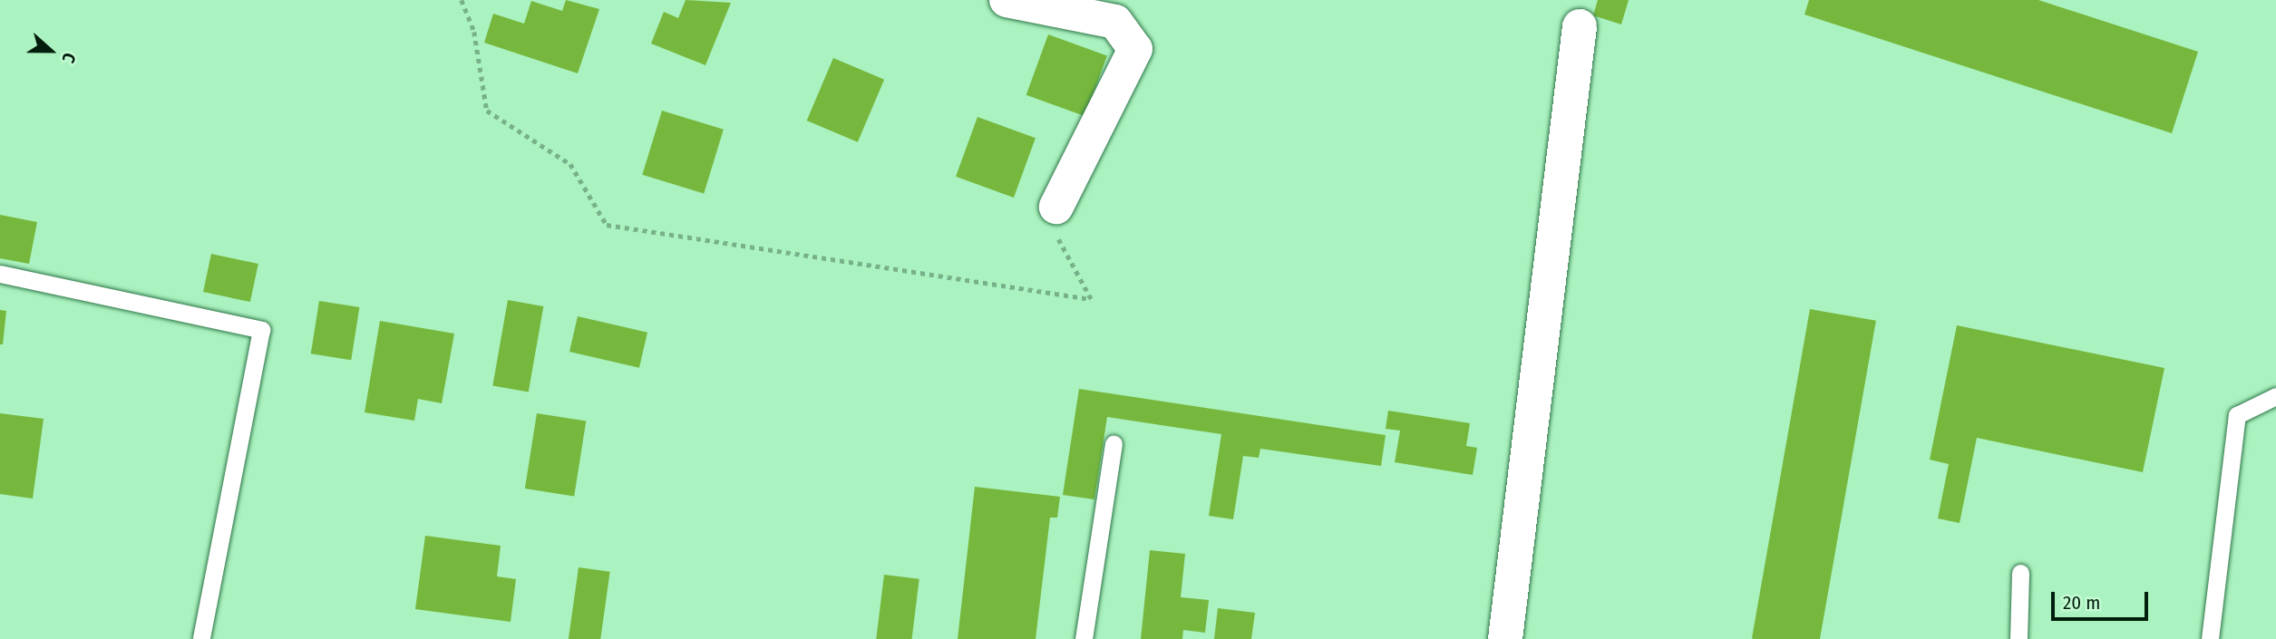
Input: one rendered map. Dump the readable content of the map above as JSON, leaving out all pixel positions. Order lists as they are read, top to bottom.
{
  "scale_bar": "20 m",
  "north": "right"
}
